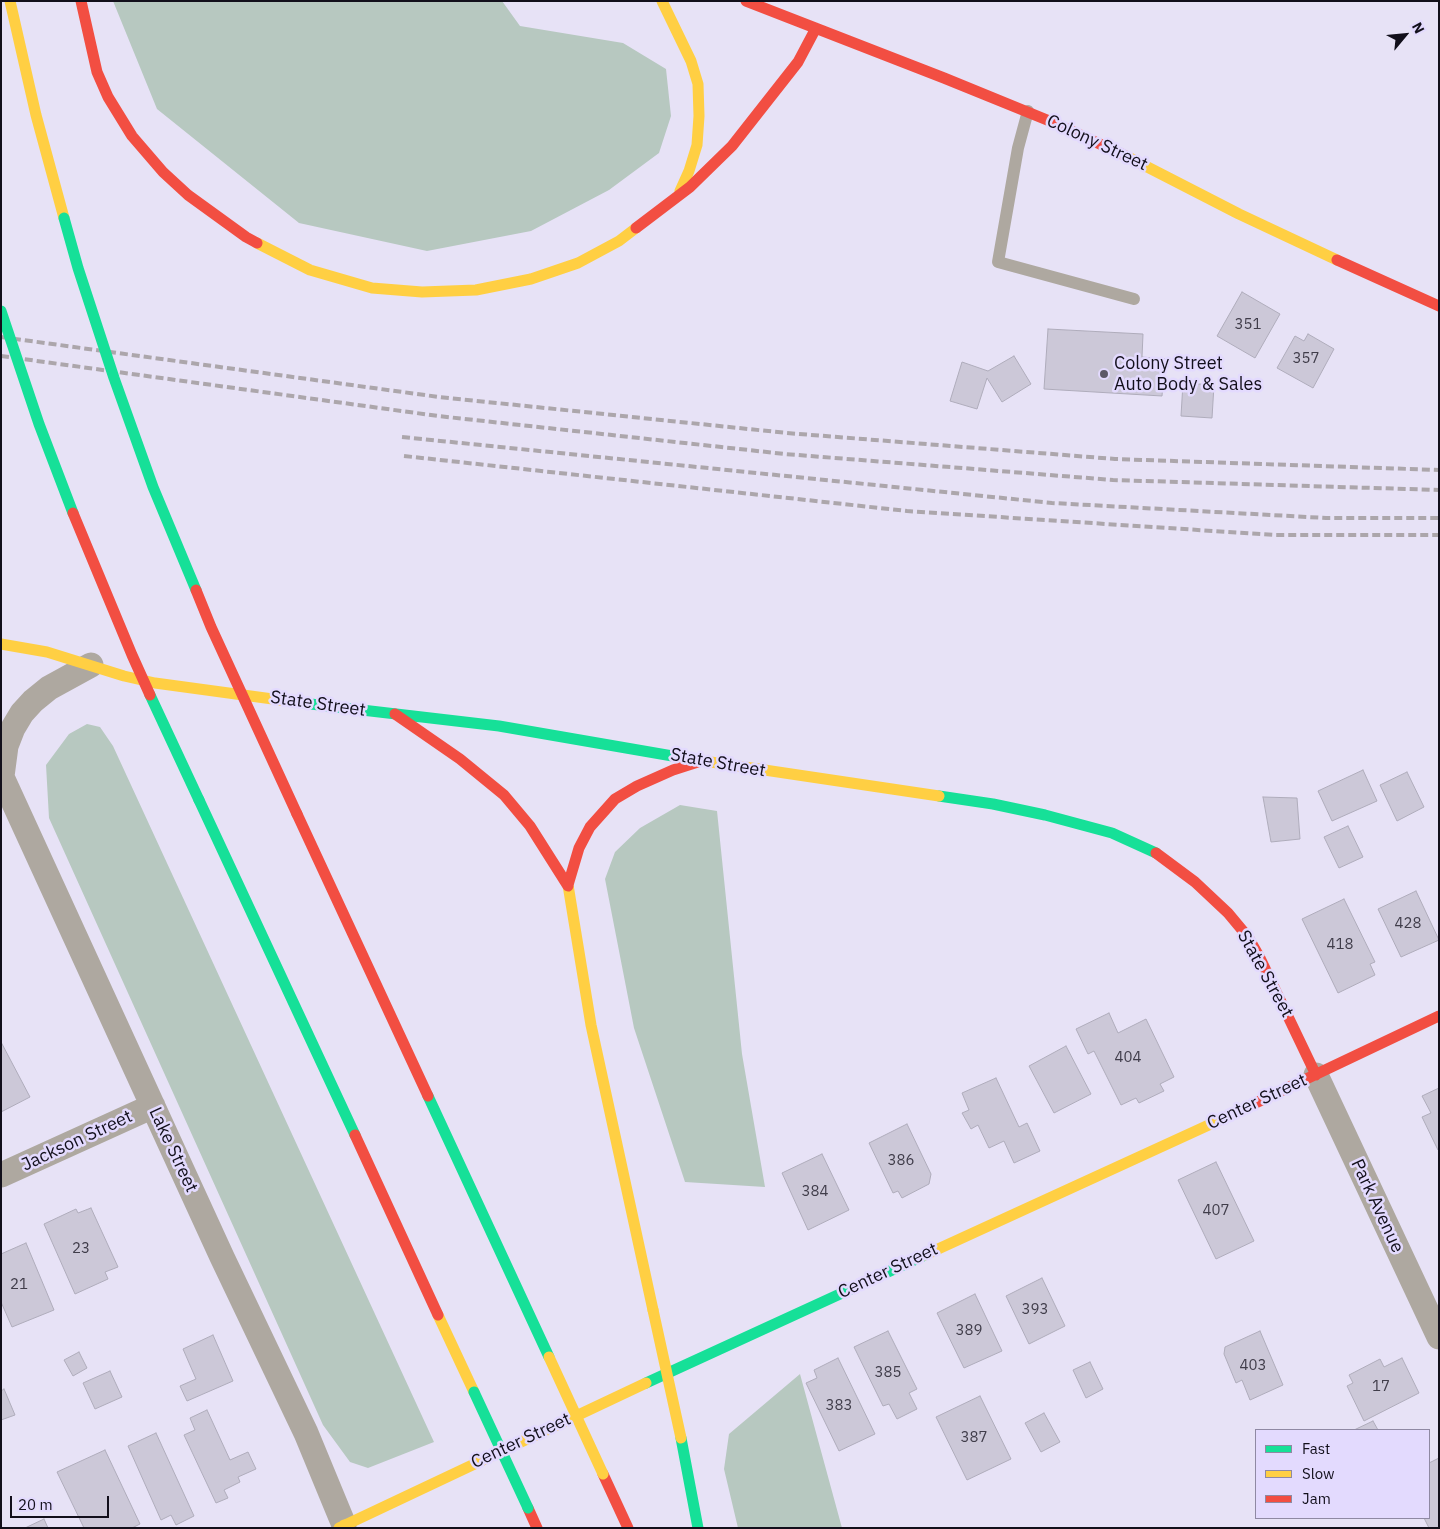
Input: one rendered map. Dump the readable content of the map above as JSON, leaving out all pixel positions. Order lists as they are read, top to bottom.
{
  "streets": {
    "main road": ["Colony Street", "State Street", "Center Street"],
    "street": ["Jackson Street", "Lake Street", "Park Avenue"]
  },
  "crossings": [
    ["State Street", "Center Street"],
    ["State Street", "Lake Street"],
    ["State Street", "Park Avenue"],
    ["Center Street", "Lake Street"],
    ["Center Street", "Park Avenue"],
    ["Jackson Street", "Lake Street"]
  ],
  "places": ["Colony Street Auto Body & Sales"],
  "house_numbers": [
    "351",
    "357",
    "428",
    "418",
    "404",
    "386",
    "384",
    "407",
    "23",
    "21",
    "393",
    "389",
    "403",
    "385",
    "17",
    "383",
    "387"
  ],
  "legend": ["Fast", "Slow", "Jam"],
  "scale_bar": "20 m",
  "north": "top right"
}
